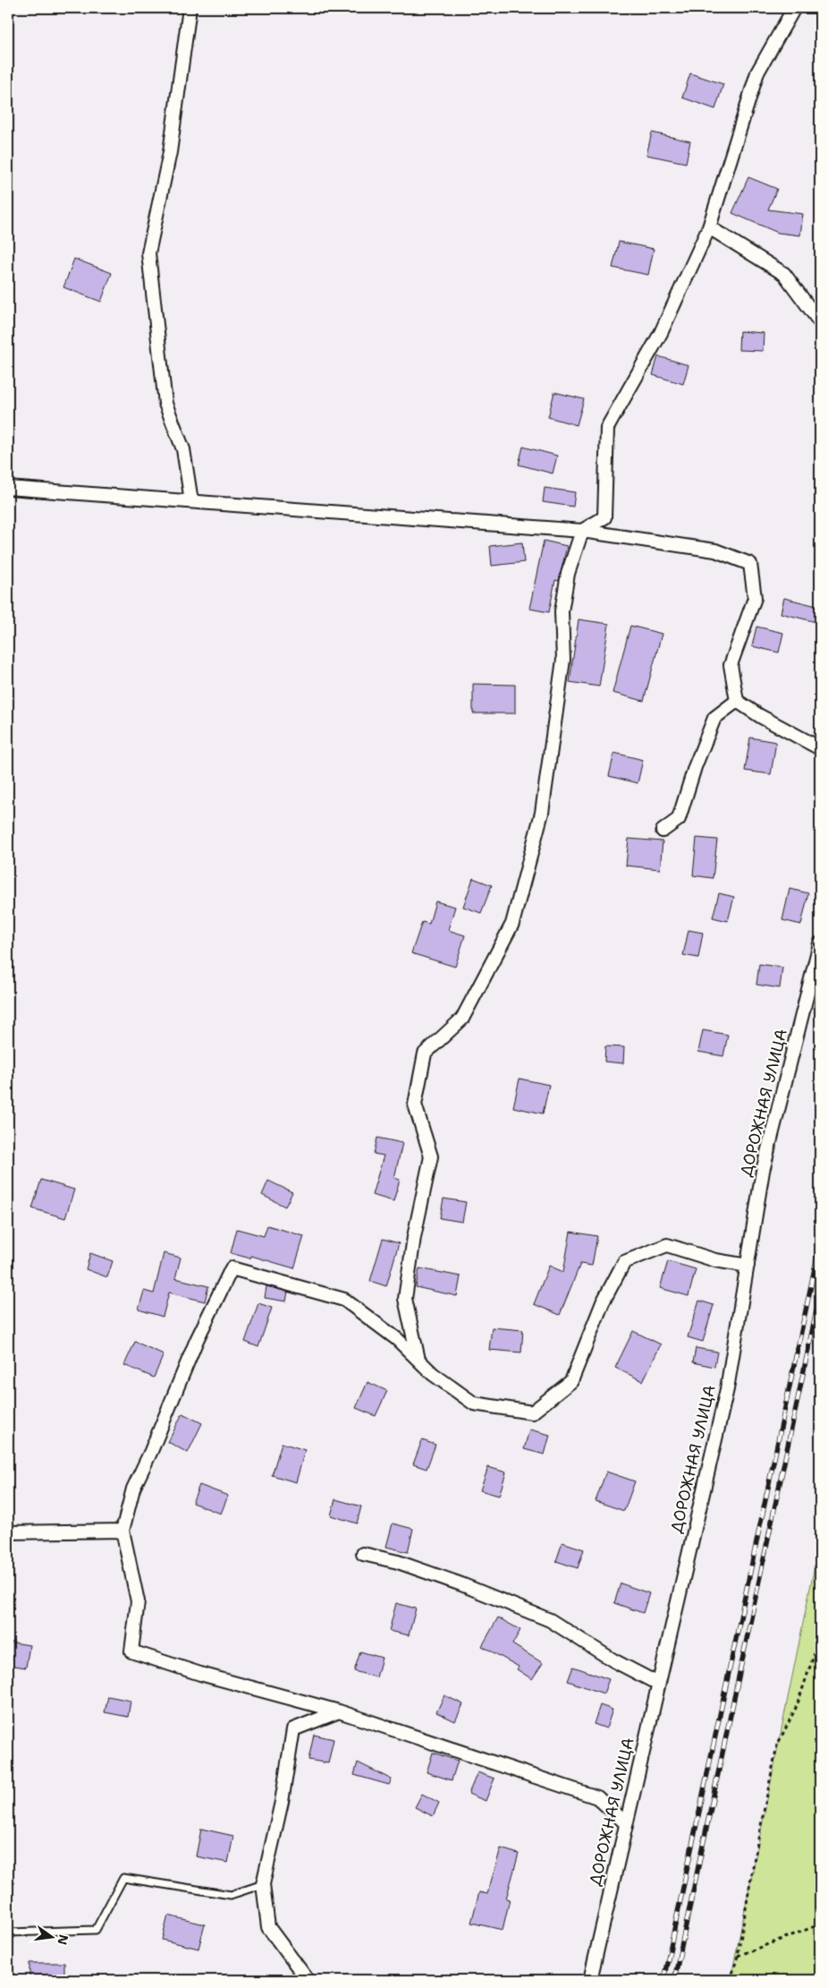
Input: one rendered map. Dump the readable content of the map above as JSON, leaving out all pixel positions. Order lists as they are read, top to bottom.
{
  "streets": {
    "street": ["ДОРОЖНАЯ УЛИЦА"]
  },
  "north": "right"
}
